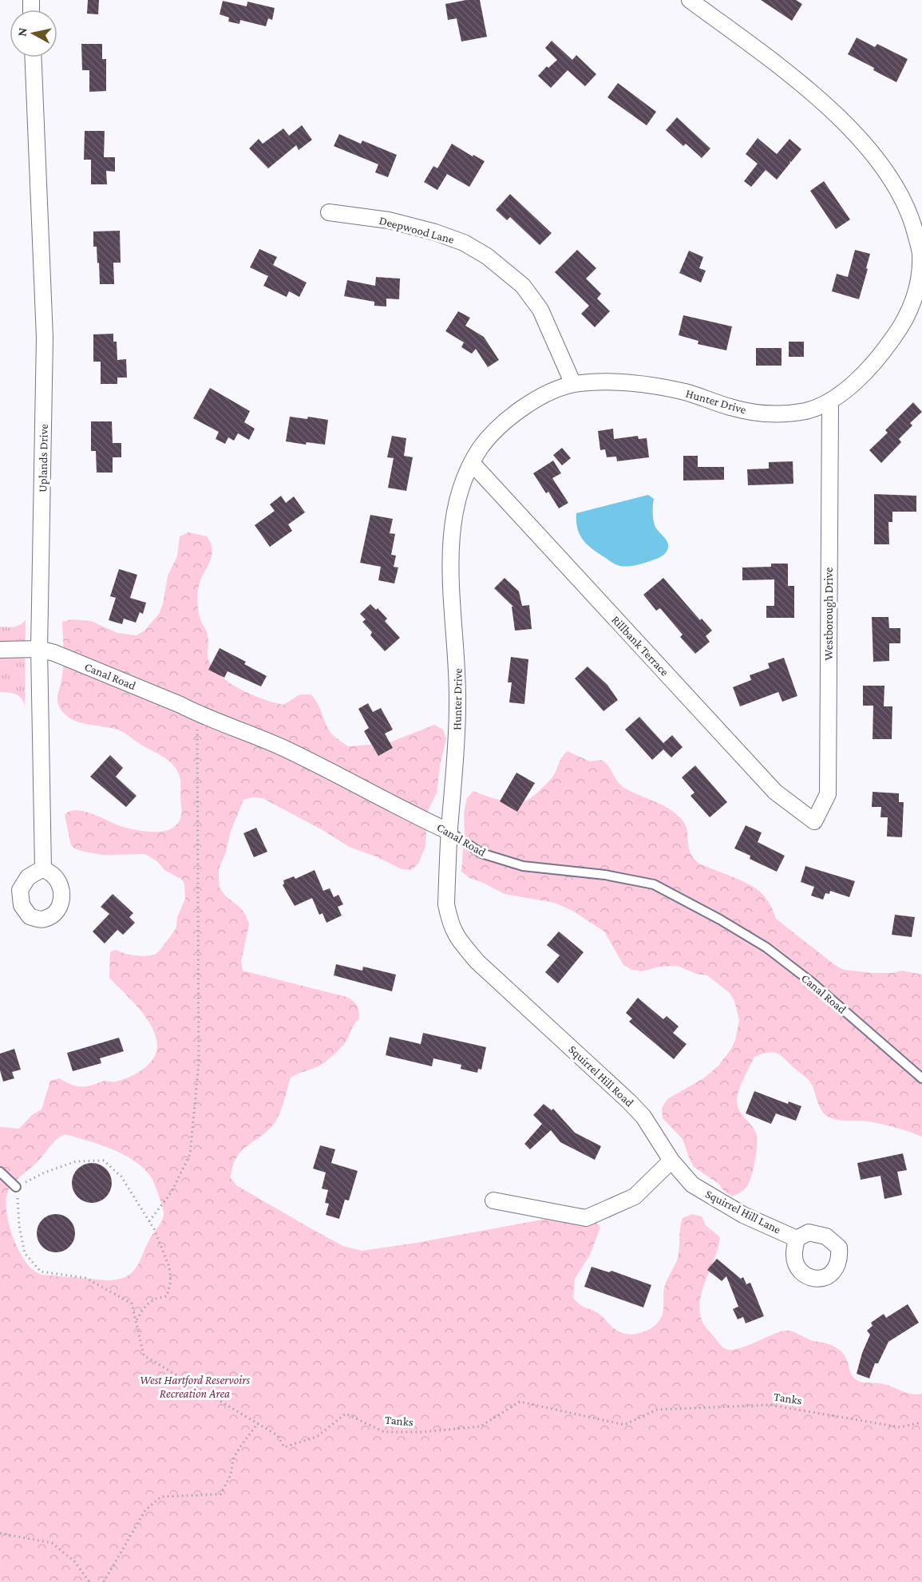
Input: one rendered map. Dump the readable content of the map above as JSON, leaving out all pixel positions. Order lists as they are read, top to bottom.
{
  "streets": {
    "street": [
      "Deepwood Lane",
      "Hunter Drive",
      "Uplands Drive",
      "Westborough Drive",
      "Rillbank Terrace",
      "Canal Road",
      "Squirrel Hill Road",
      "Squirrel Hill Lane"
    ],
    "path": ["Tanks"]
  },
  "crossings": [
    ["Deepwood Lane", "Hunter Drive"],
    ["Hunter Drive", "Westborough Drive"],
    ["Hunter Drive", "Rillbank Terrace"],
    ["Hunter Drive", "Canal Road"],
    ["Hunter Drive", "Squirrel Hill Road"],
    ["Uplands Drive", "Canal Road"],
    ["Westborough Drive", "Rillbank Terrace"],
    ["Canal Road", "Squirrel Hill Road"],
    ["Squirrel Hill Road", "Squirrel Hill Lane"]
  ],
  "parks": ["West Hartford Reservoirs Recreation Area"],
  "north": "left"
}
